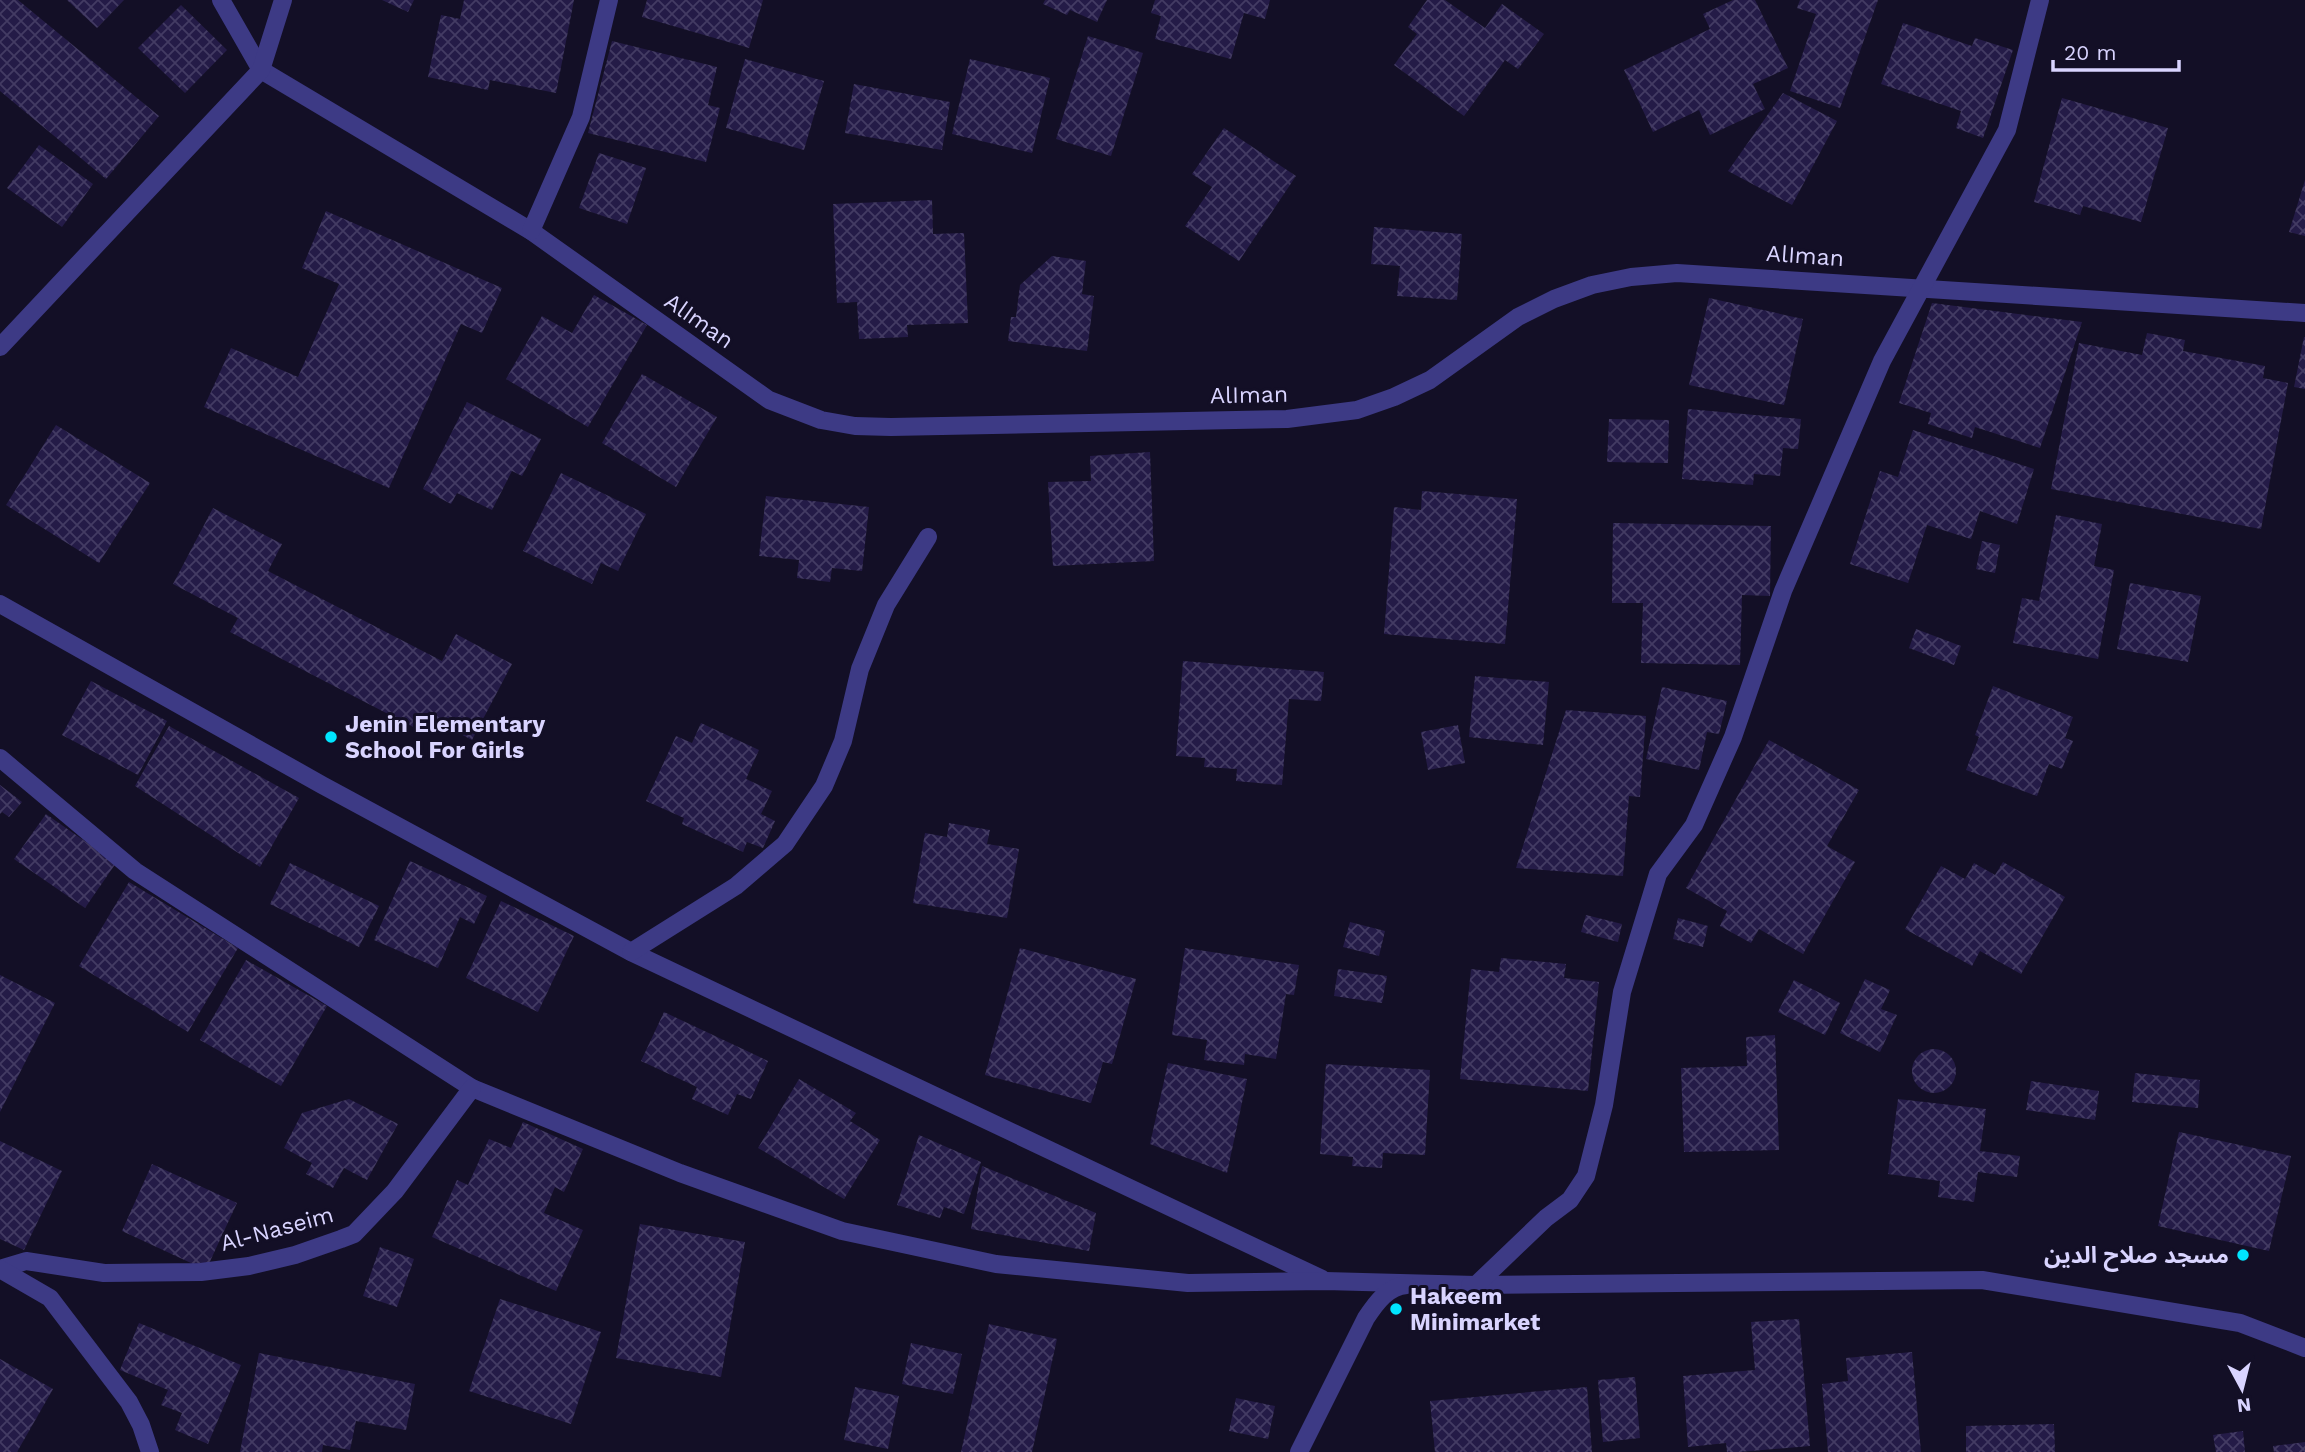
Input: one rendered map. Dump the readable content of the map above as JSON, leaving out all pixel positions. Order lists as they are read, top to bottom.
{
  "streets": {
    "street": ["AlIman", "Al-Naseim"]
  },
  "places": ["Jenin Elementary School For Girls", "مسجد صلاح الدين", "Hakeem Minimarket"],
  "scale_bar": "20 m",
  "north": "bottom"
}
